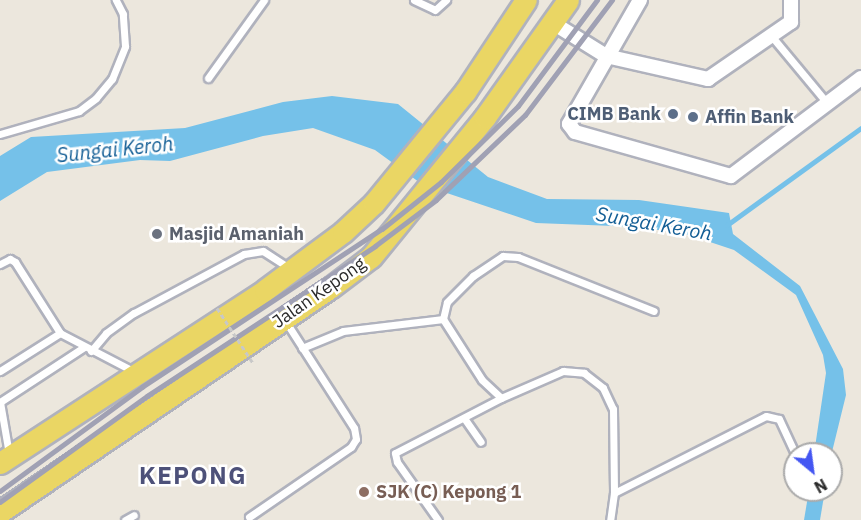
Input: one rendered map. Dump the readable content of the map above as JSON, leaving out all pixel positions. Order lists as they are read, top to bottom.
{
  "streets": {
    "main road": ["Jalan Kepong"]
  },
  "districts": ["KEPONG"],
  "water": ["Sungai Keroh"],
  "places": [
    "CIMB Bank",
    "Affin Bank",
    "Masjid Amaniah",
    "SJK (C) Kepong 1"
  ],
  "north": "bottom right"
}
